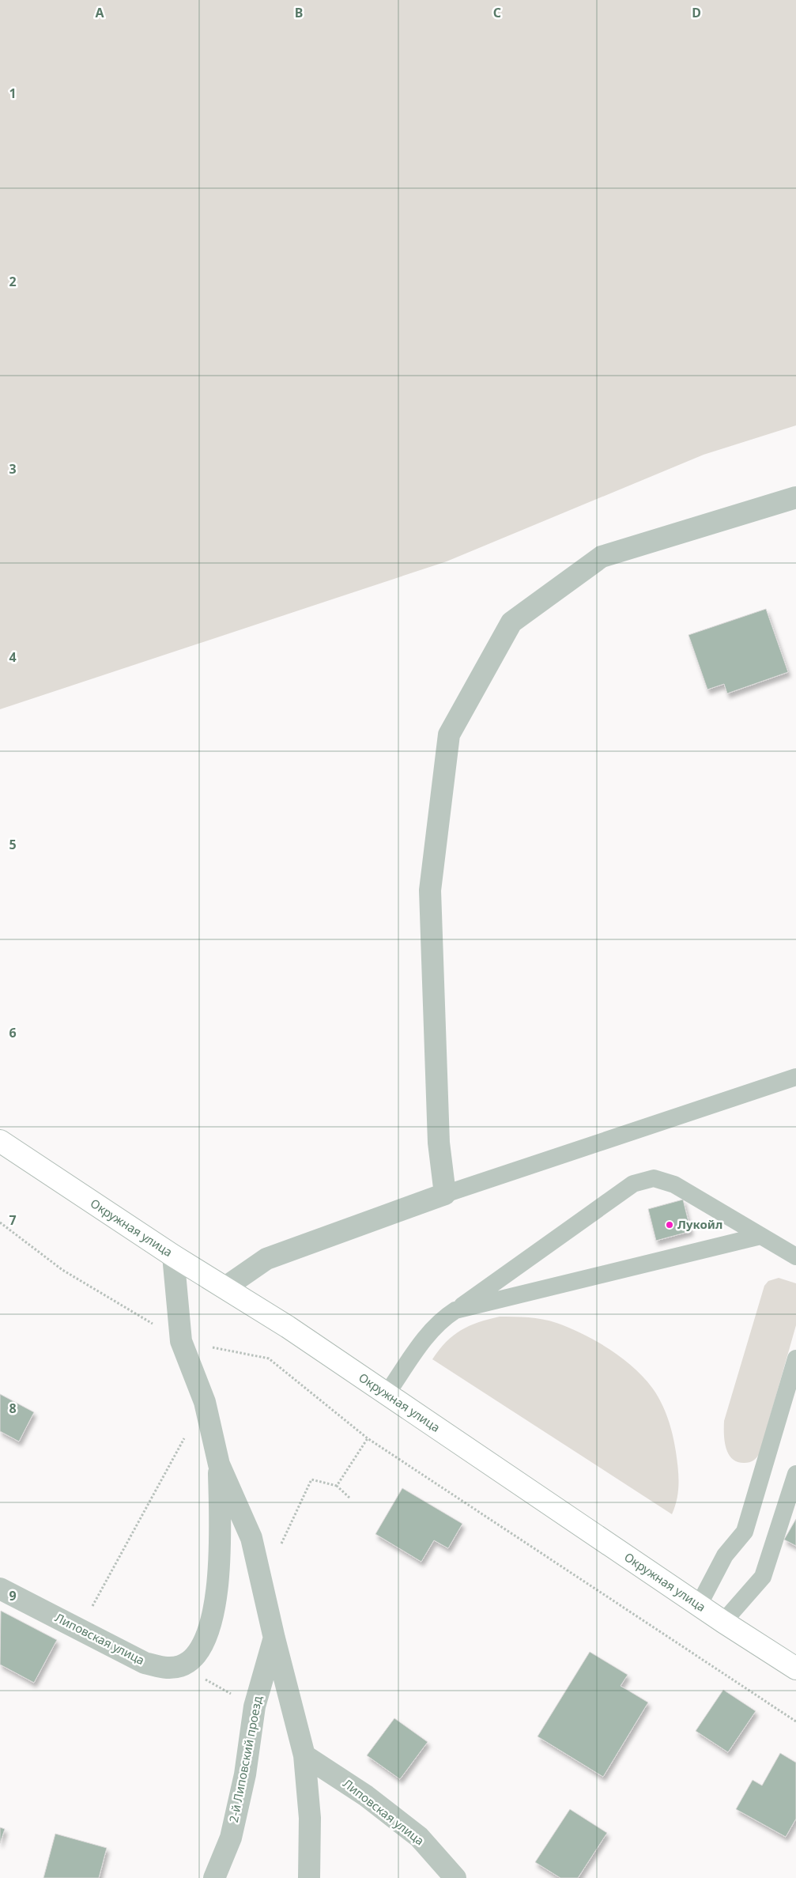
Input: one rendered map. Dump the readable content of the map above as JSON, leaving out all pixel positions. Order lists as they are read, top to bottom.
{
  "streets": {
    "main road": ["Окружная улица"],
    "street": ["Липовская улица", "2-й Липовский проезд"]
  },
  "places": ["Лукойл"],
  "grid": {
    "columns": [
      "A",
      "B",
      "C",
      "D"
    ],
    "rows": [
      "1",
      "2",
      "3",
      "4",
      "5",
      "6",
      "7",
      "8",
      "9"
    ]
  }
}
